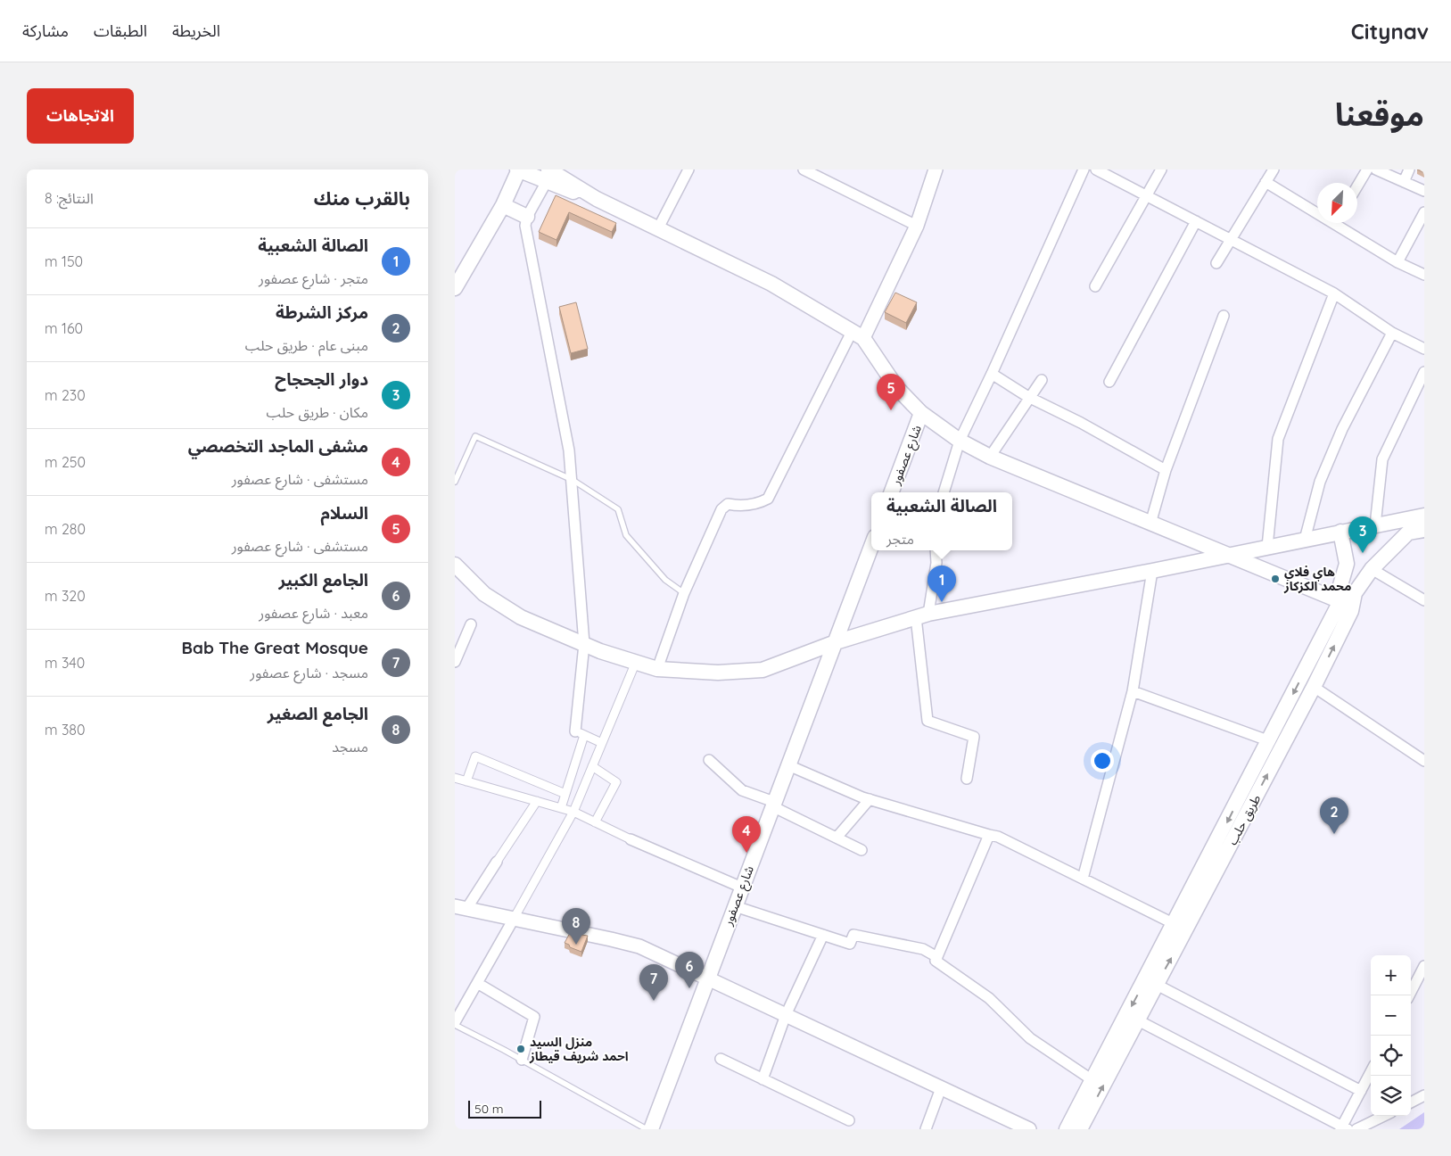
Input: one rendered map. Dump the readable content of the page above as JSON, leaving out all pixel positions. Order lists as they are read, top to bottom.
{
  "streets": {
    "main road": ["شارع عصفور", "طريق حلب"]
  },
  "places": ["هاي فلاي محمد الكزكاز", "منزل السيد احمد شريف قيطاز"],
  "scale_bar": "50 m",
  "north": "bottom left",
  "page": {
    "header": "Citynav",
    "nav": ["الخريطة", "الطبقات", "مشاركة"],
    "title": "موقعنا",
    "buttons": "الاتجاهات",
    "heading": ["بالقرب منك", "النتائج: 8"],
    "list": [
      {
        "mark": "1",
        "name": "الصالة الشعبية",
        "note": "متجر · شارع عصفور",
        "value": "150 m"
      },
      {
        "mark": "2",
        "name": "مركز الشرطة",
        "note": "مبنى عام · طريق حلب",
        "value": "160 m"
      },
      {
        "mark": "3",
        "name": "دوار الجحجاح",
        "note": "مكان · طريق حلب",
        "value": "230 m"
      },
      {
        "mark": "4",
        "name": "مشفى الماجد التخصصي",
        "note": "مستشفى · شارع عصفور",
        "value": "250 m"
      },
      {
        "mark": "5",
        "name": "السلام",
        "note": "مستشفى · شارع عصفور",
        "value": "280 m"
      },
      {
        "mark": "6",
        "name": "الجامع الكبير",
        "note": "معبد · شارع عصفور",
        "value": "320 m"
      },
      {
        "mark": "7",
        "name": "Bab The Great Mosque",
        "note": "مسجد · شارع عصفور",
        "value": "340 m"
      },
      {
        "mark": "8",
        "name": "الجامع الصغير",
        "note": "مسجد",
        "value": "380 m"
      }
    ],
    "pins": [
      "5",
      "3",
      "1",
      "2",
      "4",
      "8",
      "6",
      "7"
    ],
    "popup": ["الصالة الشعبية", "متجر"],
    "map_buttons": ["+", "−"],
    "scale": "50 m"
  }
}
